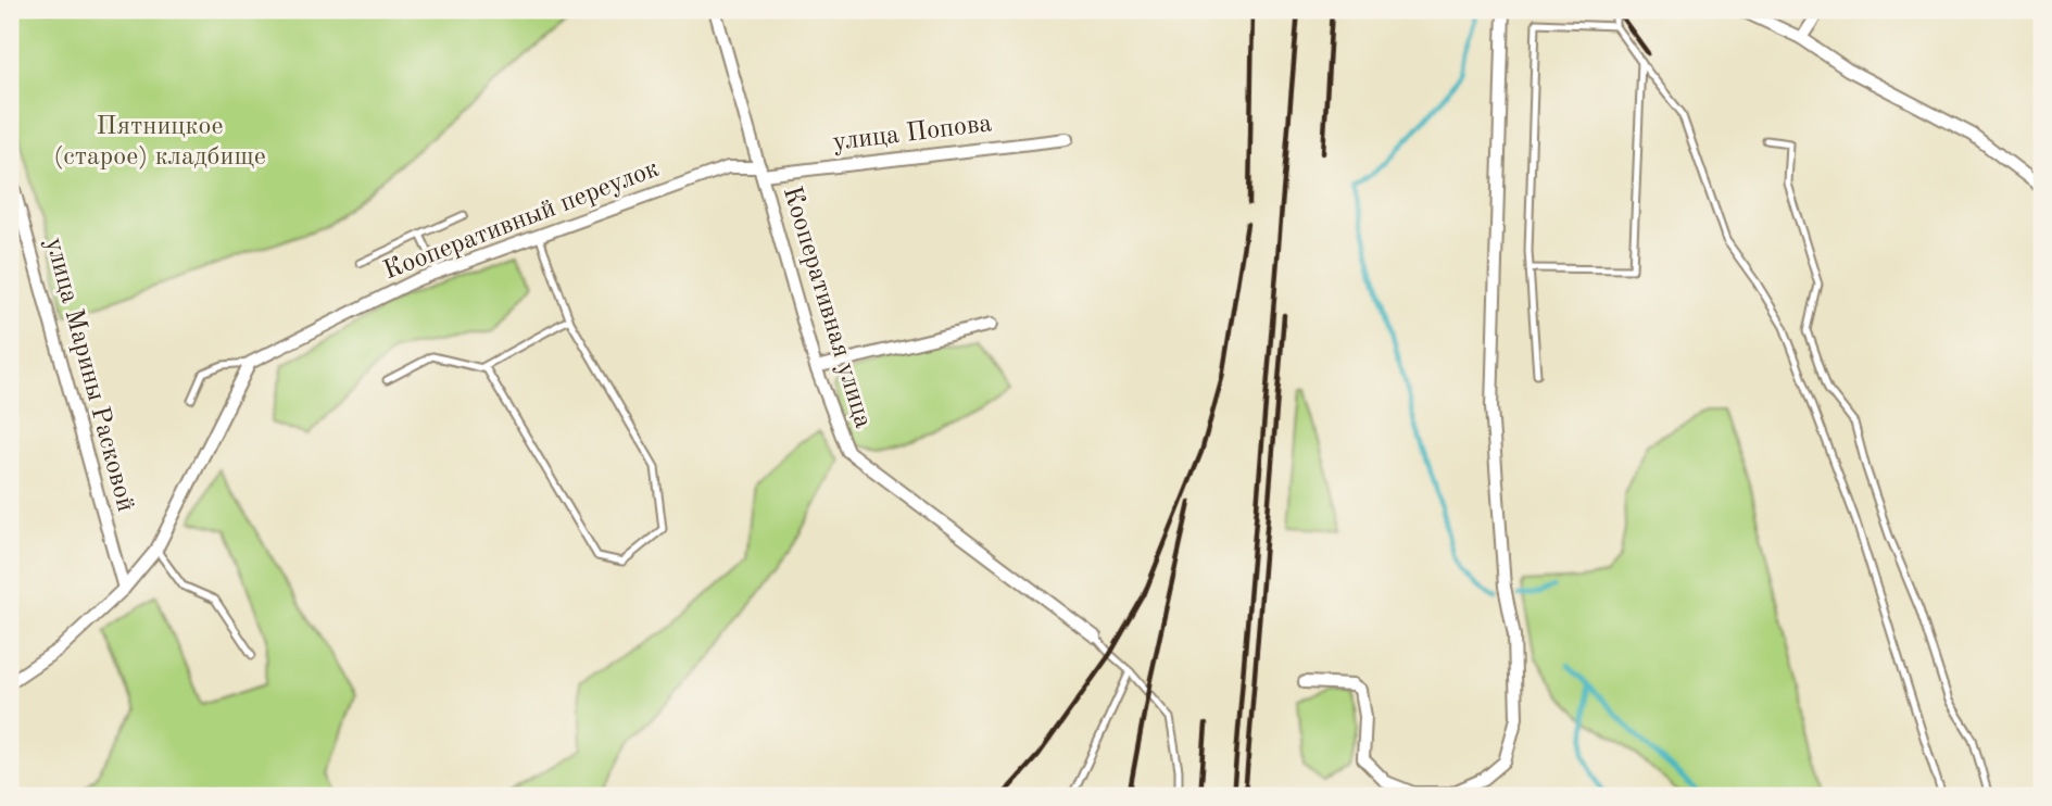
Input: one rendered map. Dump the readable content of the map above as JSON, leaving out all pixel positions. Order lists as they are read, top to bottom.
{
  "streets": {
    "street": [
      "улица Попова",
      "Кооперативный переулок",
      "Кооперативная улица",
      "улица Марины Расковой"
    ]
  },
  "crossings": [
    ["улица Попова", "Кооперативный переулок"],
    ["улица Попова", "Кооперативная улица"],
    ["Кооперативный переулок", "Кооперативная улица"]
  ],
  "parks": ["Пятницкое (старое) кладбище"]
}
